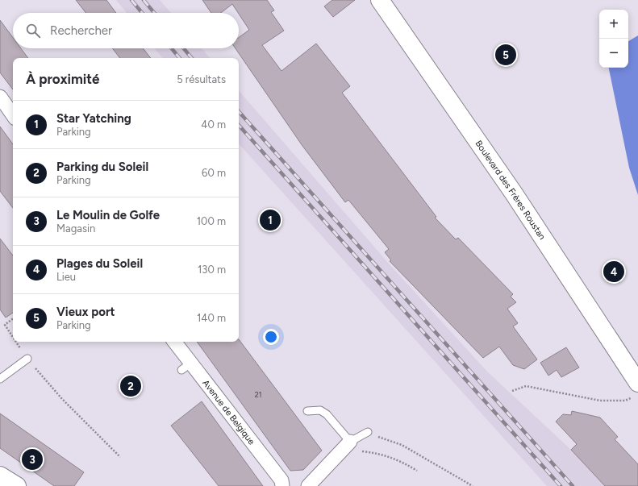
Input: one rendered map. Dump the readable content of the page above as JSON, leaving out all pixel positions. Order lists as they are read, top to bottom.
{
  "streets": {
    "main road": ["Boulevard des Frères Roustan"],
    "street": ["Avenue de Belgique"]
  },
  "house_numbers": ["21"],
  "page": {
    "map_buttons": ["+", "−"],
    "search": "Rechercher",
    "pins": [
      "5",
      "1",
      "4",
      "2",
      "3"
    ],
    "heading": ["À proximité", "5 résultats"],
    "list": [
      {
        "mark": "1",
        "name": "Star Yatching",
        "note": "Parking",
        "value": "40 m"
      },
      {
        "mark": "2",
        "name": "Parking du Soleil",
        "note": "Parking",
        "value": "60 m"
      },
      {
        "mark": "3",
        "name": "Le Moulin de Golfe",
        "note": "Magasin",
        "value": "100 m"
      },
      {
        "mark": "4",
        "name": "Plages du Soleil",
        "note": "Lieu",
        "value": "130 m"
      },
      {
        "mark": "5",
        "name": "Vieux port",
        "note": "Parking",
        "value": "140 m"
      }
    ]
  }
}
